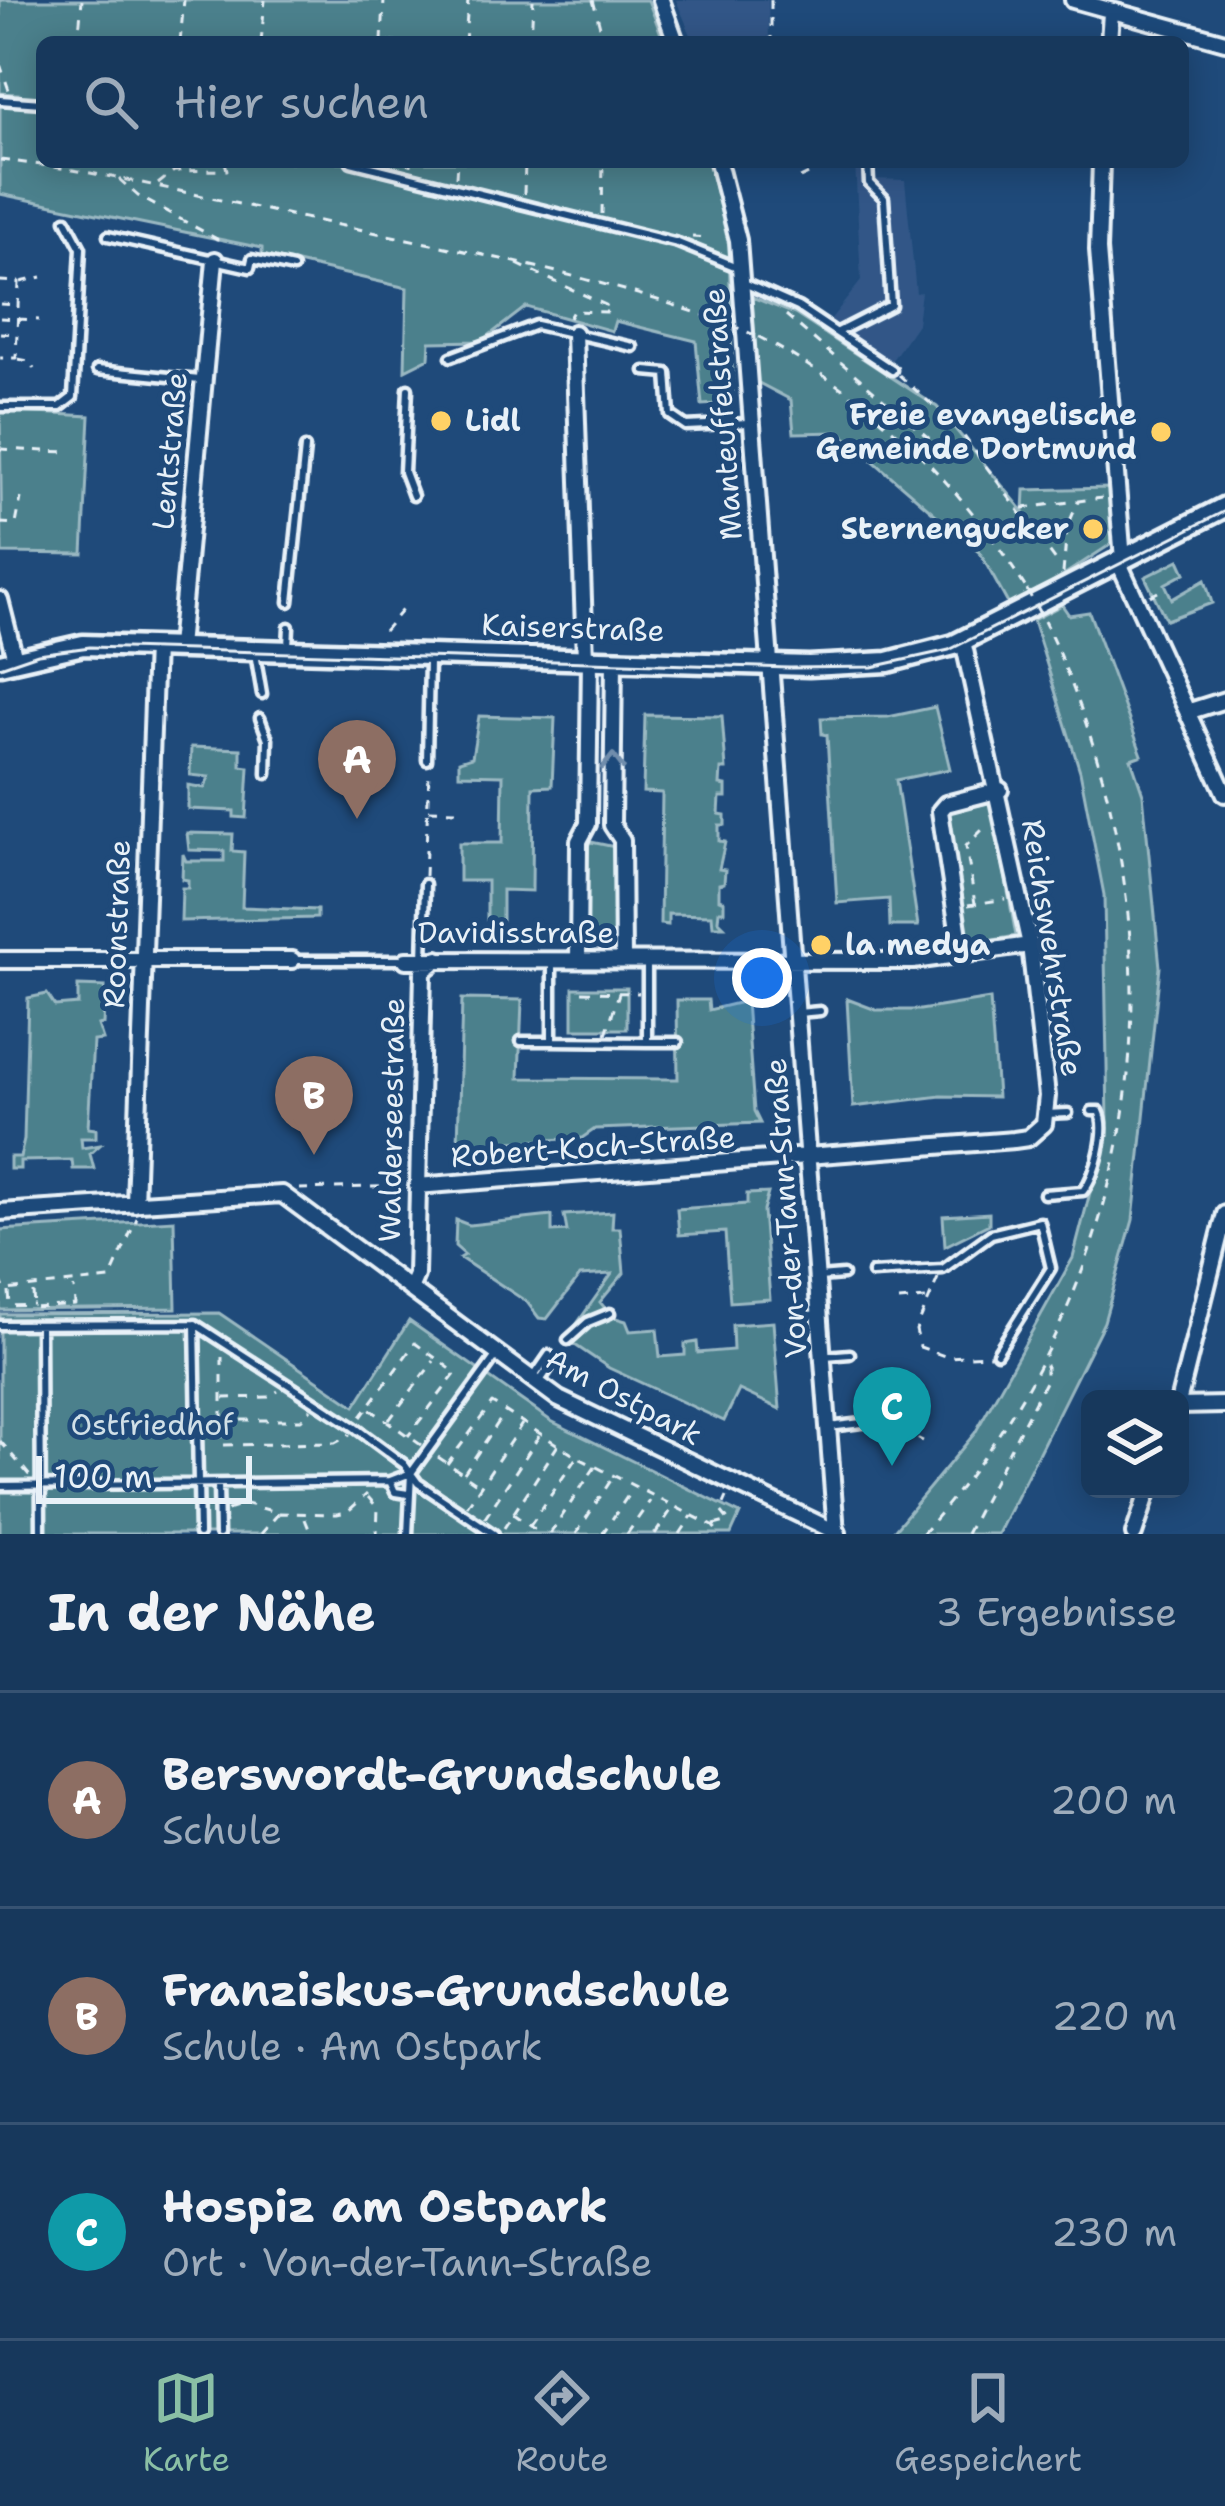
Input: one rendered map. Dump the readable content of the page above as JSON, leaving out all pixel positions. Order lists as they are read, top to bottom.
{
  "streets": {
    "main road": ["Kaiserstraße"],
    "street": [
      "Manteuffelstraße",
      "Lentstraße",
      "Roonstraße",
      "Davidisstraße",
      "Reichswehrstraße",
      "Walderseestraße",
      "Robert-Koch-Straße",
      "Von-der-Tann-Straße",
      "Am Ostpark"
    ]
  },
  "crossings": [
    ["Manteuffelstraße", "Kaiserstraße"],
    ["Manteuffelstraße", "Von-der-Tann-Straße"],
    ["Lentstraße", "Kaiserstraße"],
    ["Kaiserstraße", "Roonstraße"],
    ["Kaiserstraße", "Reichswehrstraße"],
    ["Kaiserstraße", "Von-der-Tann-Straße"],
    ["Roonstraße", "Davidisstraße"],
    ["Davidisstraße", "Reichswehrstraße"],
    ["Davidisstraße", "Walderseestraße"],
    ["Davidisstraße", "Von-der-Tann-Straße"],
    ["Reichswehrstraße", "Robert-Koch-Straße"],
    ["Walderseestraße", "Robert-Koch-Straße"],
    ["Walderseestraße", "Am Ostpark"],
    ["Robert-Koch-Straße", "Von-der-Tann-Straße"],
    ["Von-der-Tann-Straße", "Am Ostpark"]
  ],
  "parks": ["Ostfriedhof"],
  "places": [
    "Lidl",
    "Freie evangelische Gemeinde Dortmund",
    "Sternengucker",
    "la medya"
  ],
  "scale_bar": "100 m",
  "page": {
    "search": "Hier suchen",
    "pins": ["A", "B", "C"],
    "scale": "100 m",
    "heading": ["In der Nähe", "3 Ergebnisse"],
    "list": [
      {
        "mark": "A",
        "name": "Berswordt-Grundschule",
        "note": "Schule",
        "value": "200 m"
      },
      {
        "mark": "B",
        "name": "Franziskus-Grundschule",
        "note": "Schule · Am Ostpark",
        "value": "220 m"
      },
      {
        "mark": "C",
        "name": "Hospiz am Ostpark",
        "note": "Ort · Von-der-Tann-Straße",
        "value": "230 m"
      }
    ],
    "nav": ["Karte", "Route", "Gespeichert"]
  }
}
